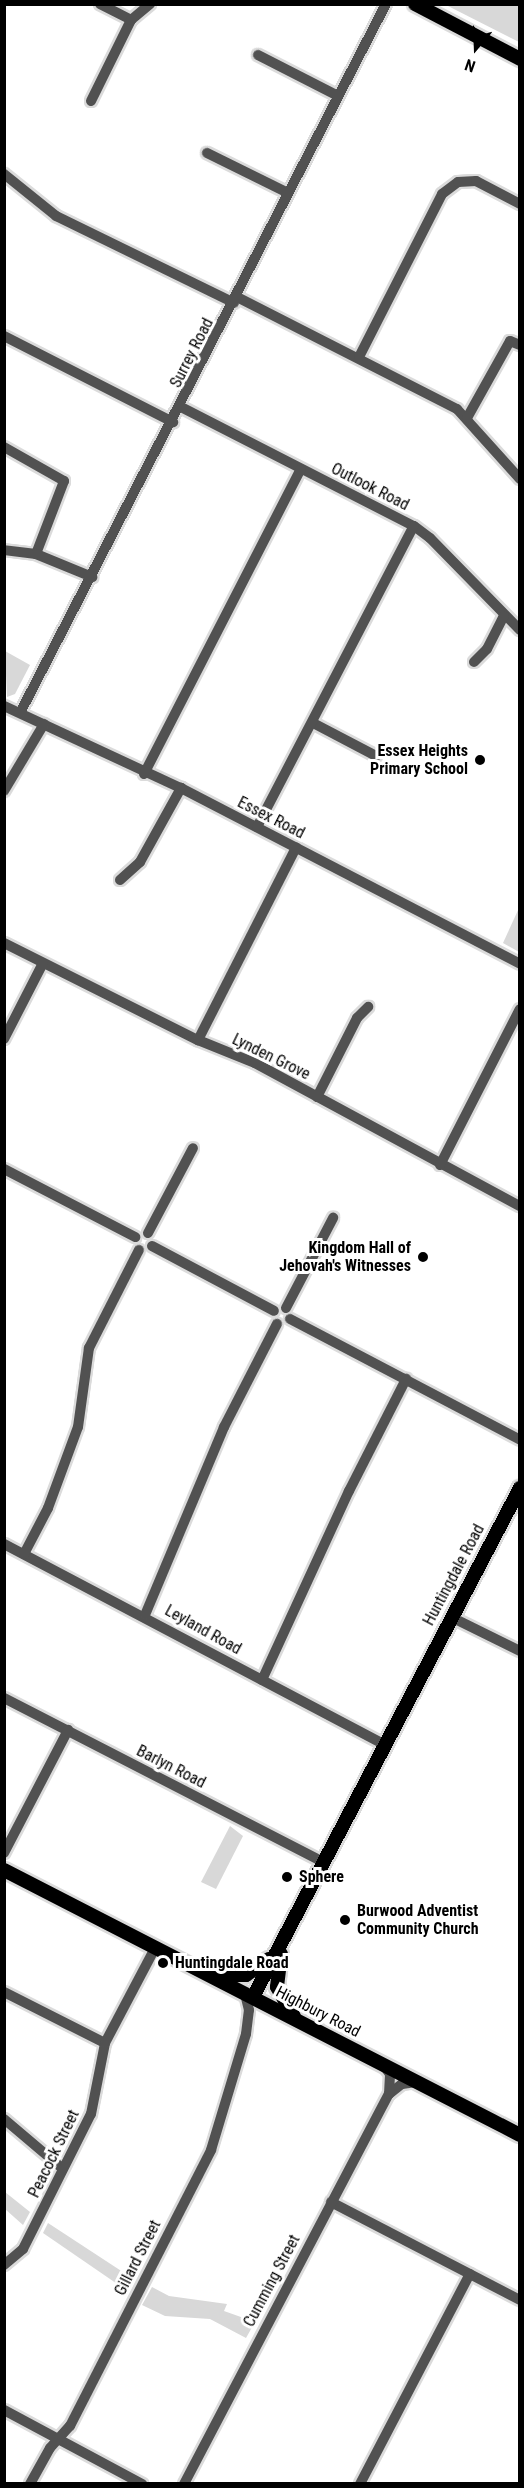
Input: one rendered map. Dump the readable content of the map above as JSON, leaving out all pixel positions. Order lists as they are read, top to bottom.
{
  "streets": {
    "main road": ["Huntingdale Road", "Highbury Road"],
    "street": [
      "Surrey Road",
      "Outlook Road",
      "Essex Road",
      "Lynden Grove",
      "Leyland Road",
      "Barlyn Road",
      "Peacock Street",
      "Gillard Street",
      "Cumming Street"
    ]
  },
  "crossings": [
    ["Surrey Road", "Outlook Road"],
    ["Surrey Road", "Essex Road"],
    ["Huntingdale Road", "Leyland Road"],
    ["Huntingdale Road", "Barlyn Road"],
    ["Huntingdale Road", "Highbury Road"],
    ["Huntingdale Road", "Gillard Street"],
    ["Highbury Road", "Peacock Street"],
    ["Highbury Road", "Gillard Street"]
  ],
  "places": [
    "Essex Heights Primary School",
    "Kingdom Hall of Jehovah's Witnesses",
    "Sphere",
    "Burwood Adventist Community Church",
    "Huntingdale Road"
  ],
  "north": "bottom"
}
